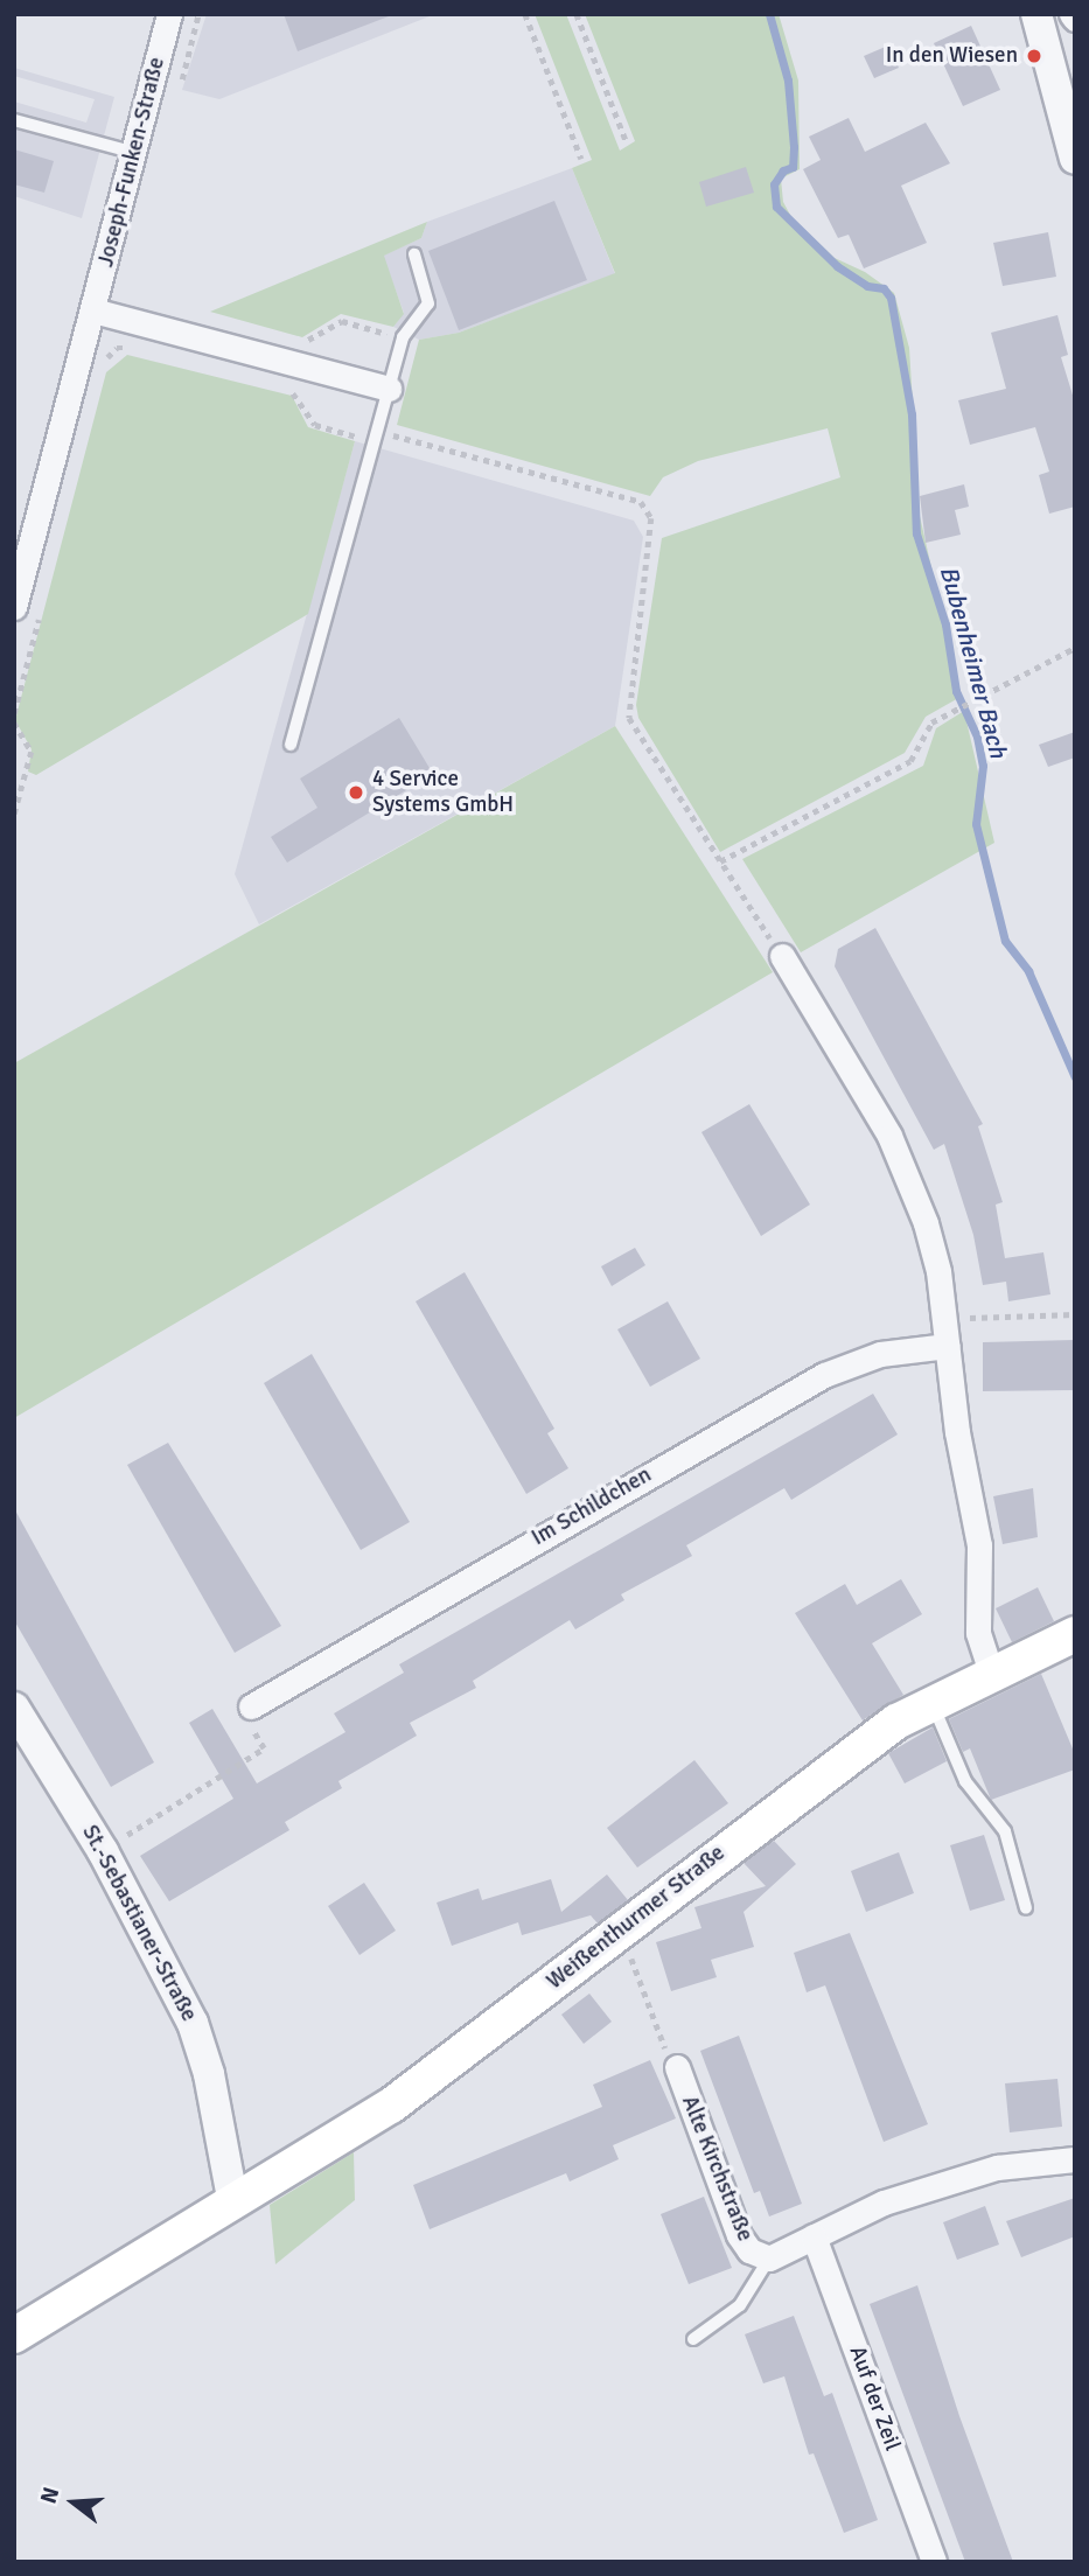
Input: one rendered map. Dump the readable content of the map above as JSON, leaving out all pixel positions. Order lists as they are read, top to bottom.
{
  "streets": {
    "main road": ["Weißenthurmer Straße"],
    "street": [
      "Joseph-Funken-Straße",
      "Im Schildchen",
      "St.-Sebastianer-Straße",
      "Alte Kirchstraße",
      "Auf der Zeil"
    ]
  },
  "crossings": [
    ["Weißenthurmer Straße", "St.-Sebastianer-Straße"],
    ["Alte Kirchstraße", "Auf der Zeil"]
  ],
  "water": ["Bubenheimer Bach"],
  "places": ["In den Wiesen", "4 Service Systems GmbH"],
  "north": "left"
}
